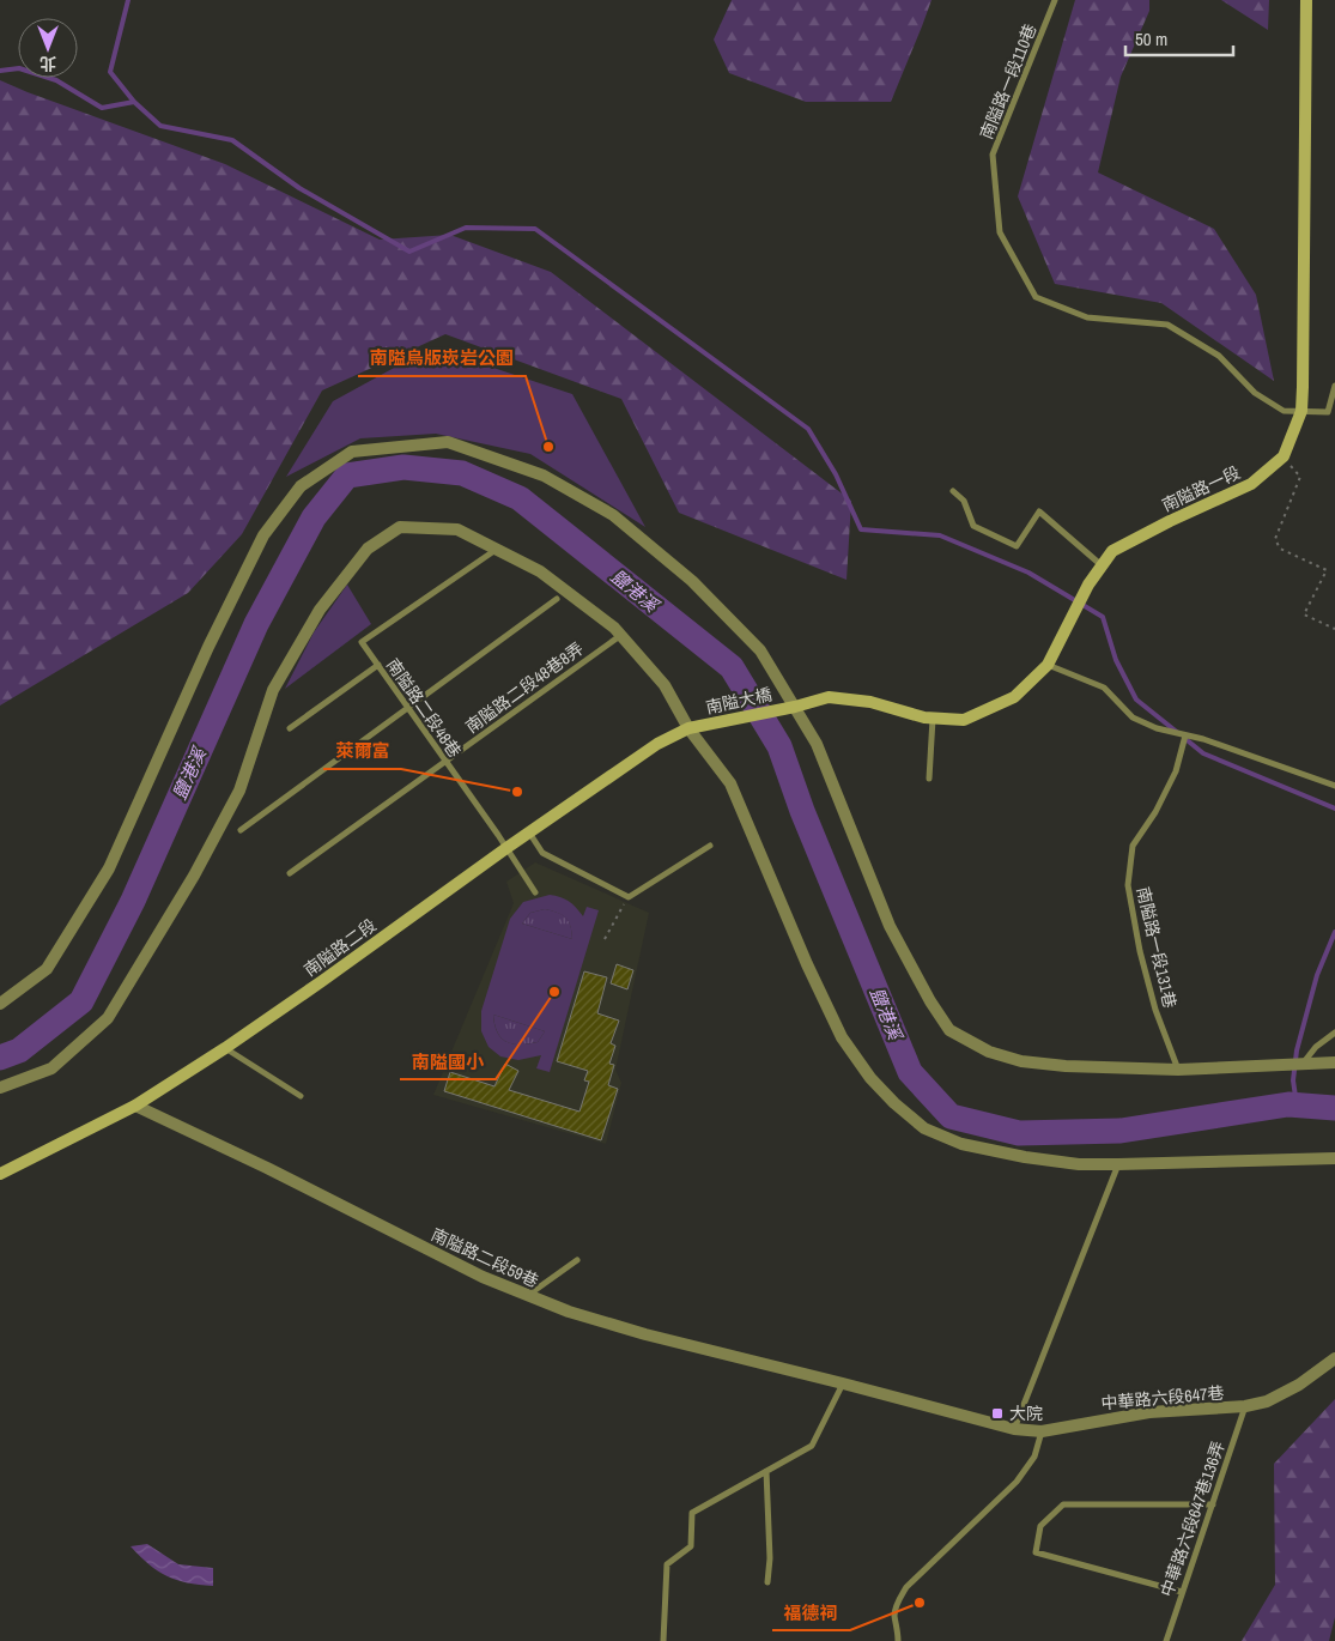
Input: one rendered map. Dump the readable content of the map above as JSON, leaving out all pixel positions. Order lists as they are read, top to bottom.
{
  "streets": {
    "street": [
      "南隘路一段",
      "南隘大橋",
      "南隘路二段",
      "南隘路二段59巷",
      "中華路六段647巷"
    ],
    "lane": [
      "南隘路一段110巷",
      "南隘路二段48巷8弄",
      "南隘路二段48巷",
      "南隘路一段131巷",
      "中華路六段647巷136弄"
    ]
  },
  "crossings": [
    ["南隘路一段110巷", "南隘路一段"],
    ["南隘路一段", "南隘大橋"],
    ["南隘路二段48巷8弄", "南隘路二段48巷"],
    ["南隘大橋", "南隘路二段"],
    ["南隘路二段48巷", "南隘路二段"],
    ["南隘路二段", "南隘路二段59巷"],
    ["南隘路二段59巷", "中華路六段647巷"],
    ["中華路六段647巷", "中華路六段647巷136弄"]
  ],
  "water": ["鹽港溪"],
  "places": {
    "other": [
      "南隘烏版崁岩公園",
      "萊爾富",
      "南隘國小",
      "福德祠"
    ],
    "transit": ["大院"]
  },
  "scale_bar": "50 m",
  "north": "bottom"
}
